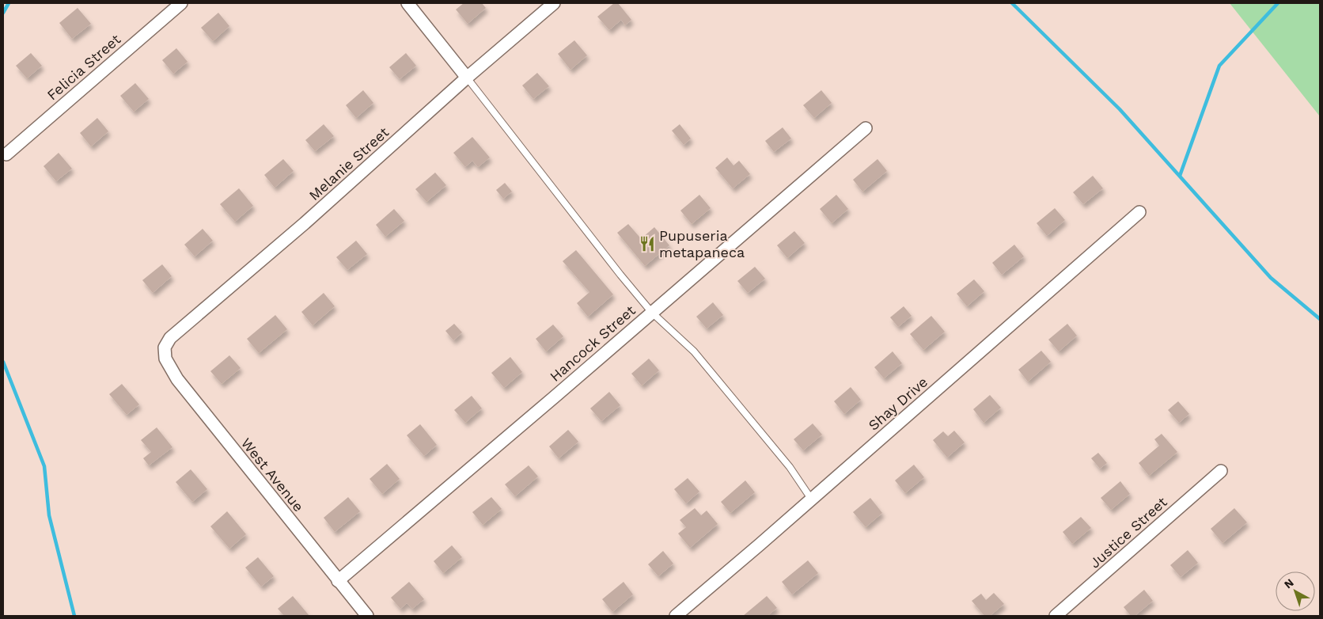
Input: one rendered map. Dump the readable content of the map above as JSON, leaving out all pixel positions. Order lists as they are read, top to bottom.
{
  "streets": {
    "street": [
      "Felicia Street",
      "Melanie Street",
      "Hancock Street",
      "Shay Drive",
      "West Avenue",
      "Justice Street"
    ]
  },
  "crossings": [
    ["Melanie Street", "West Avenue"],
    ["Hancock Street", "West Avenue"]
  ],
  "places": {
    "restaurant": ["Pupuseria metapaneca"]
  },
  "north": "top left"
}
